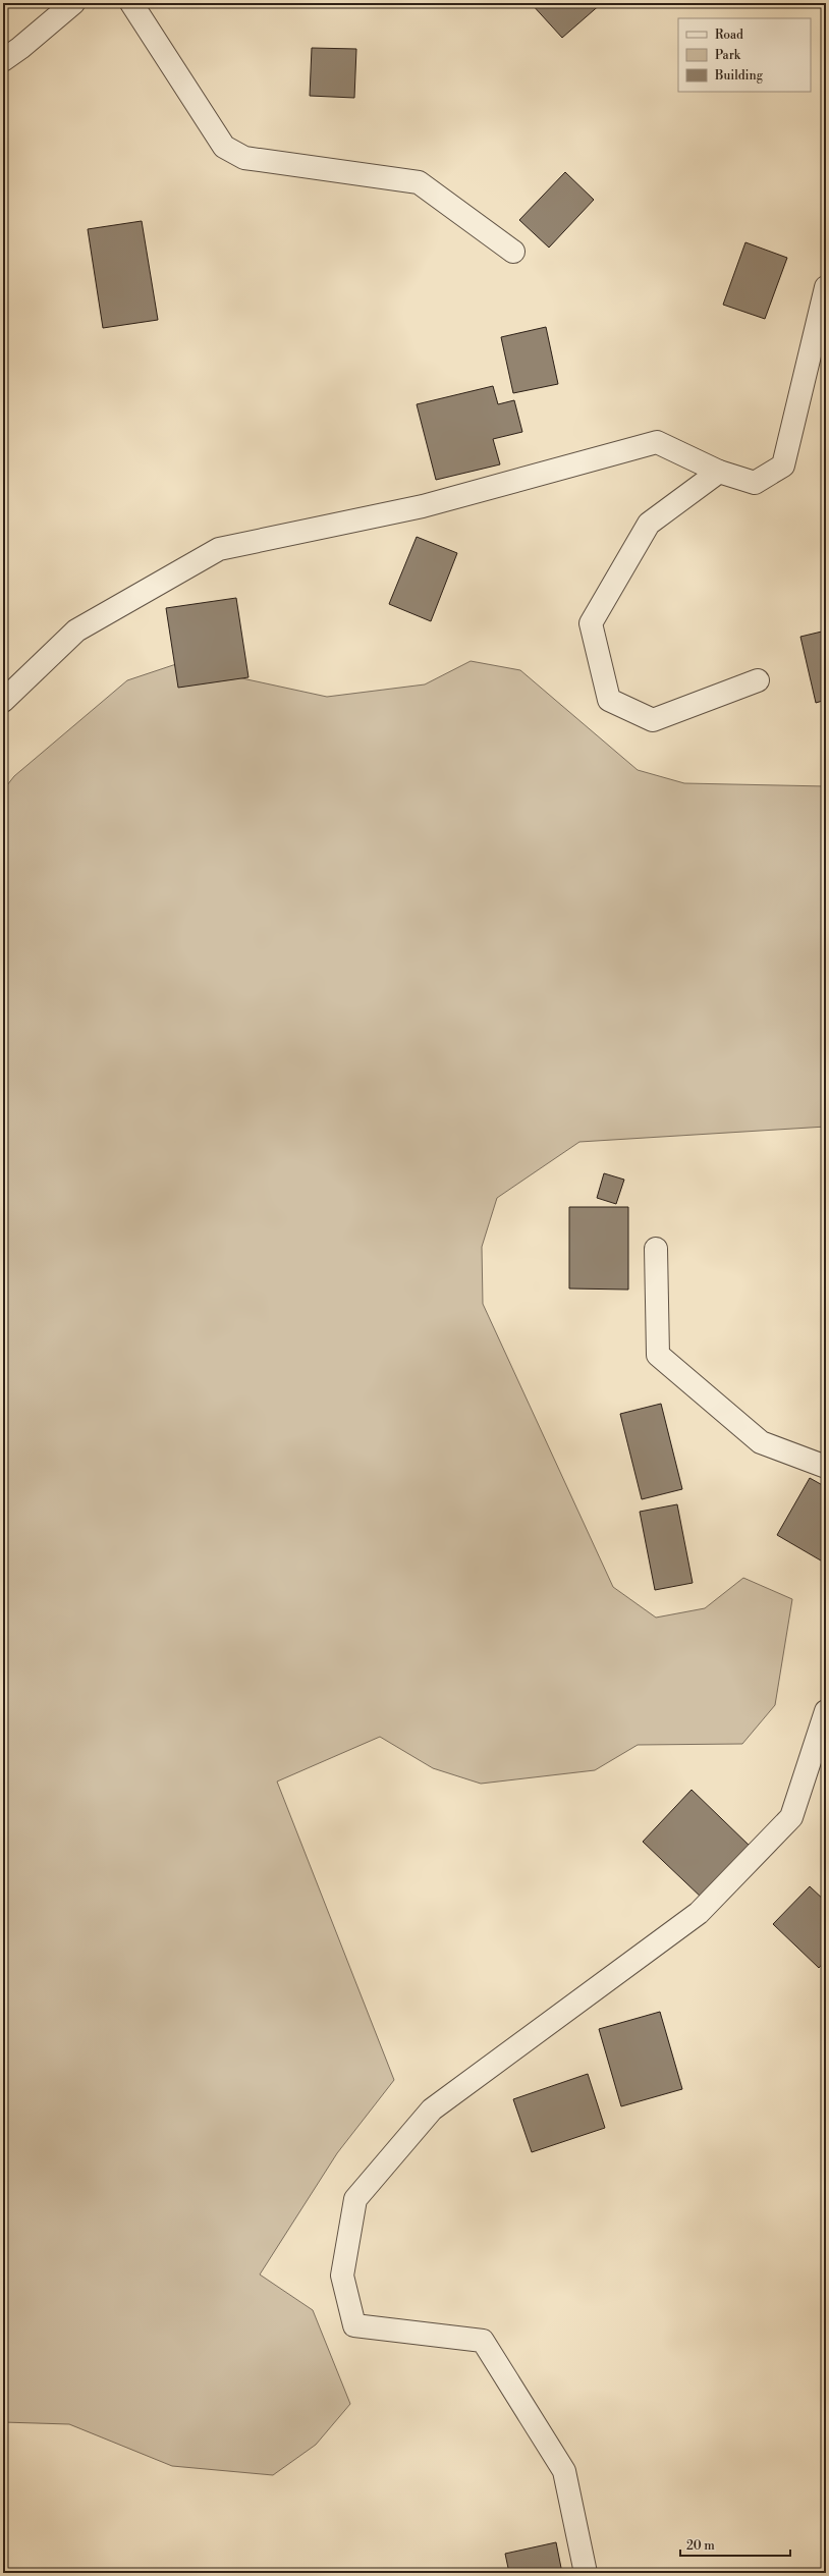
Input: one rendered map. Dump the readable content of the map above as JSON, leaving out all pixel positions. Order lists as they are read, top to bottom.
{
  "legend": ["Road", "Park", "Building"],
  "scale_bar": "20 m"
}
